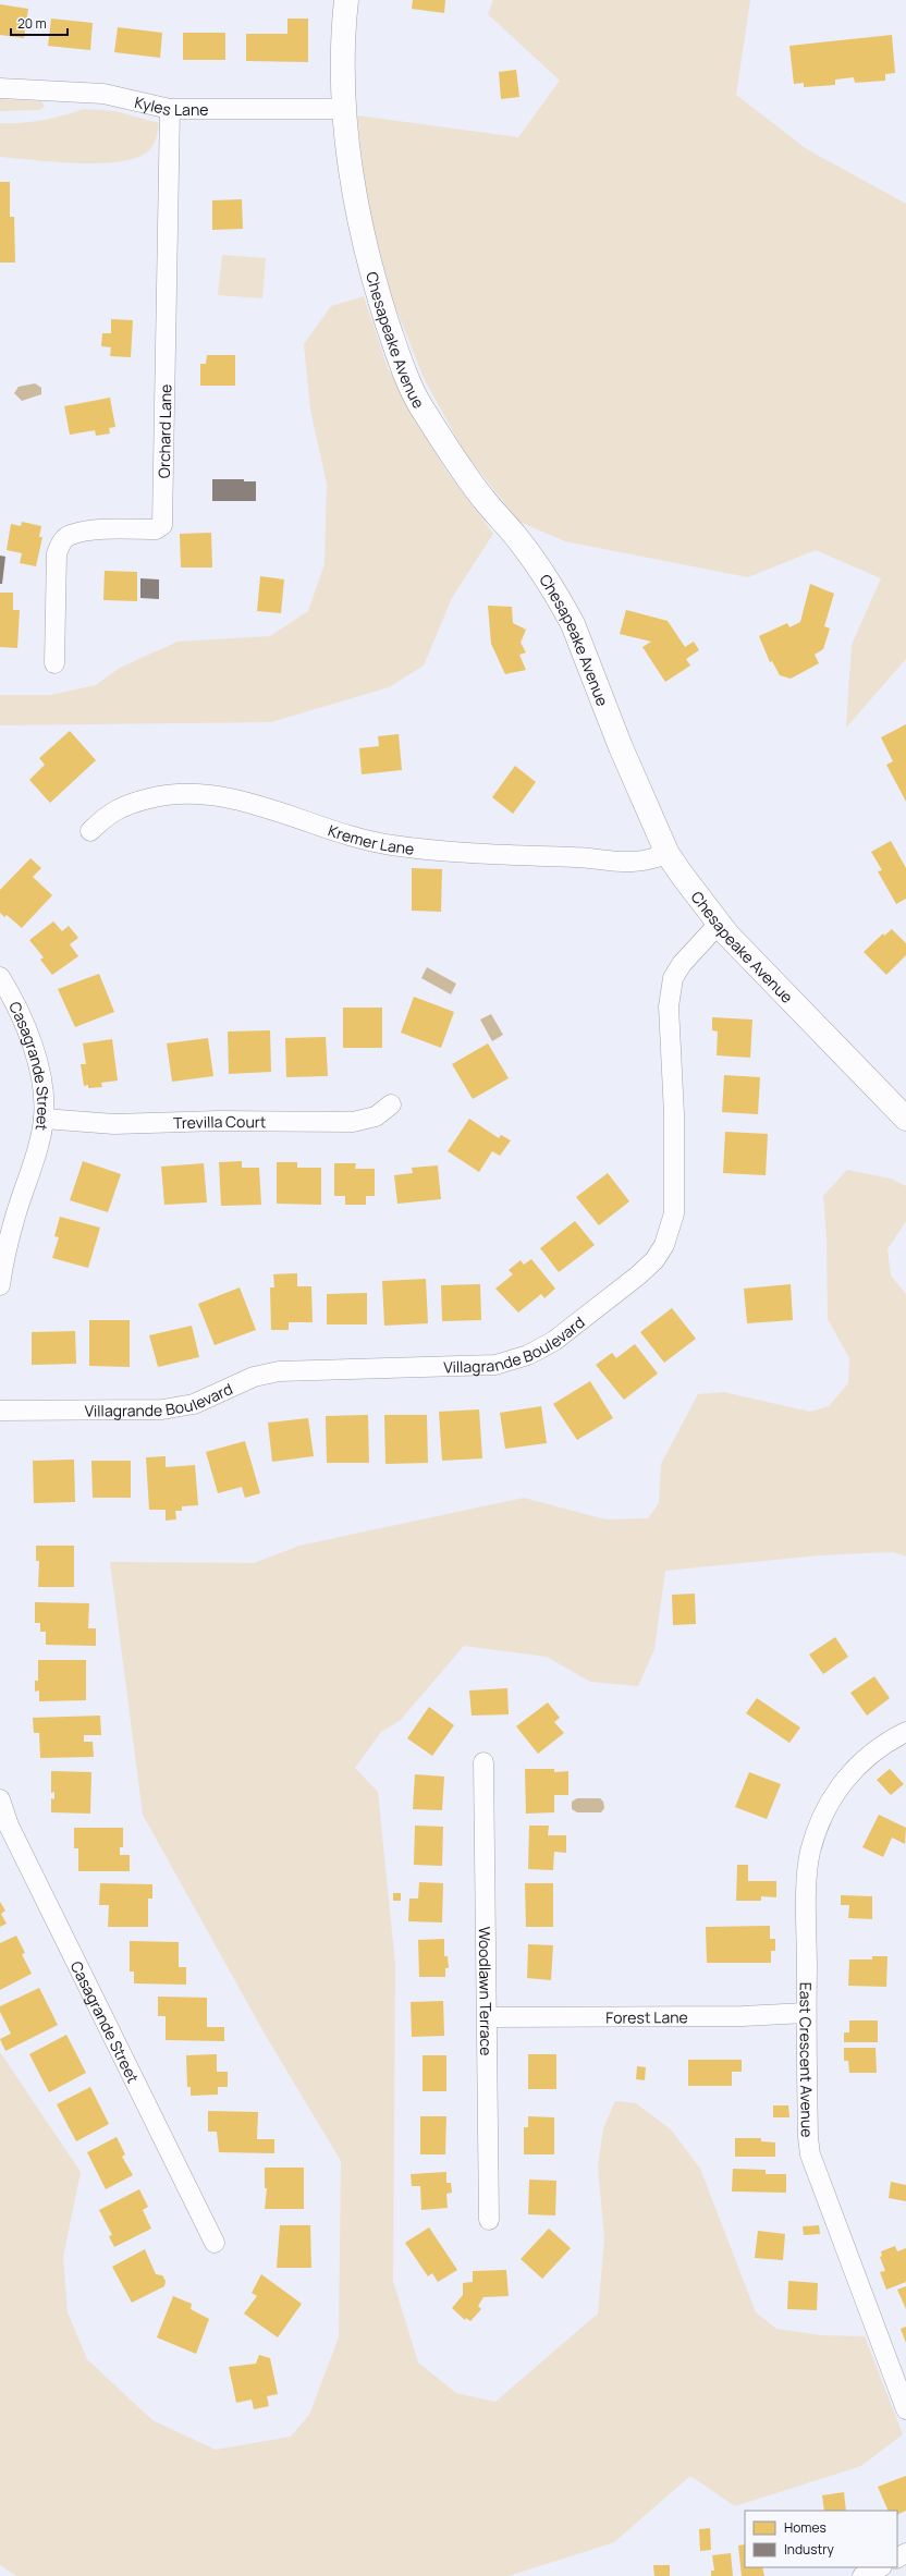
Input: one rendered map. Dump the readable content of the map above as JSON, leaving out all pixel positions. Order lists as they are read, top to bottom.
{
  "streets": {
    "street": [
      "Kyles Lane",
      "Chesapeake Avenue",
      "Orchard Lane",
      "Kremer Lane",
      "Casagrande Street",
      "Trevilla Court",
      "Villagrande Boulevard",
      "Woodlawn Terrace",
      "Forest Lane",
      "East Crescent Avenue"
    ]
  },
  "crossings": [
    ["Kyles Lane", "Chesapeake Avenue"],
    ["Kyles Lane", "Orchard Lane"],
    ["Chesapeake Avenue", "Kremer Lane"],
    ["Chesapeake Avenue", "Villagrande Boulevard"],
    ["Casagrande Street", "Trevilla Court"],
    ["Woodlawn Terrace", "Forest Lane"],
    ["Forest Lane", "East Crescent Avenue"]
  ],
  "legend": ["Homes", "Industry"],
  "scale_bar": "20 m"
}
